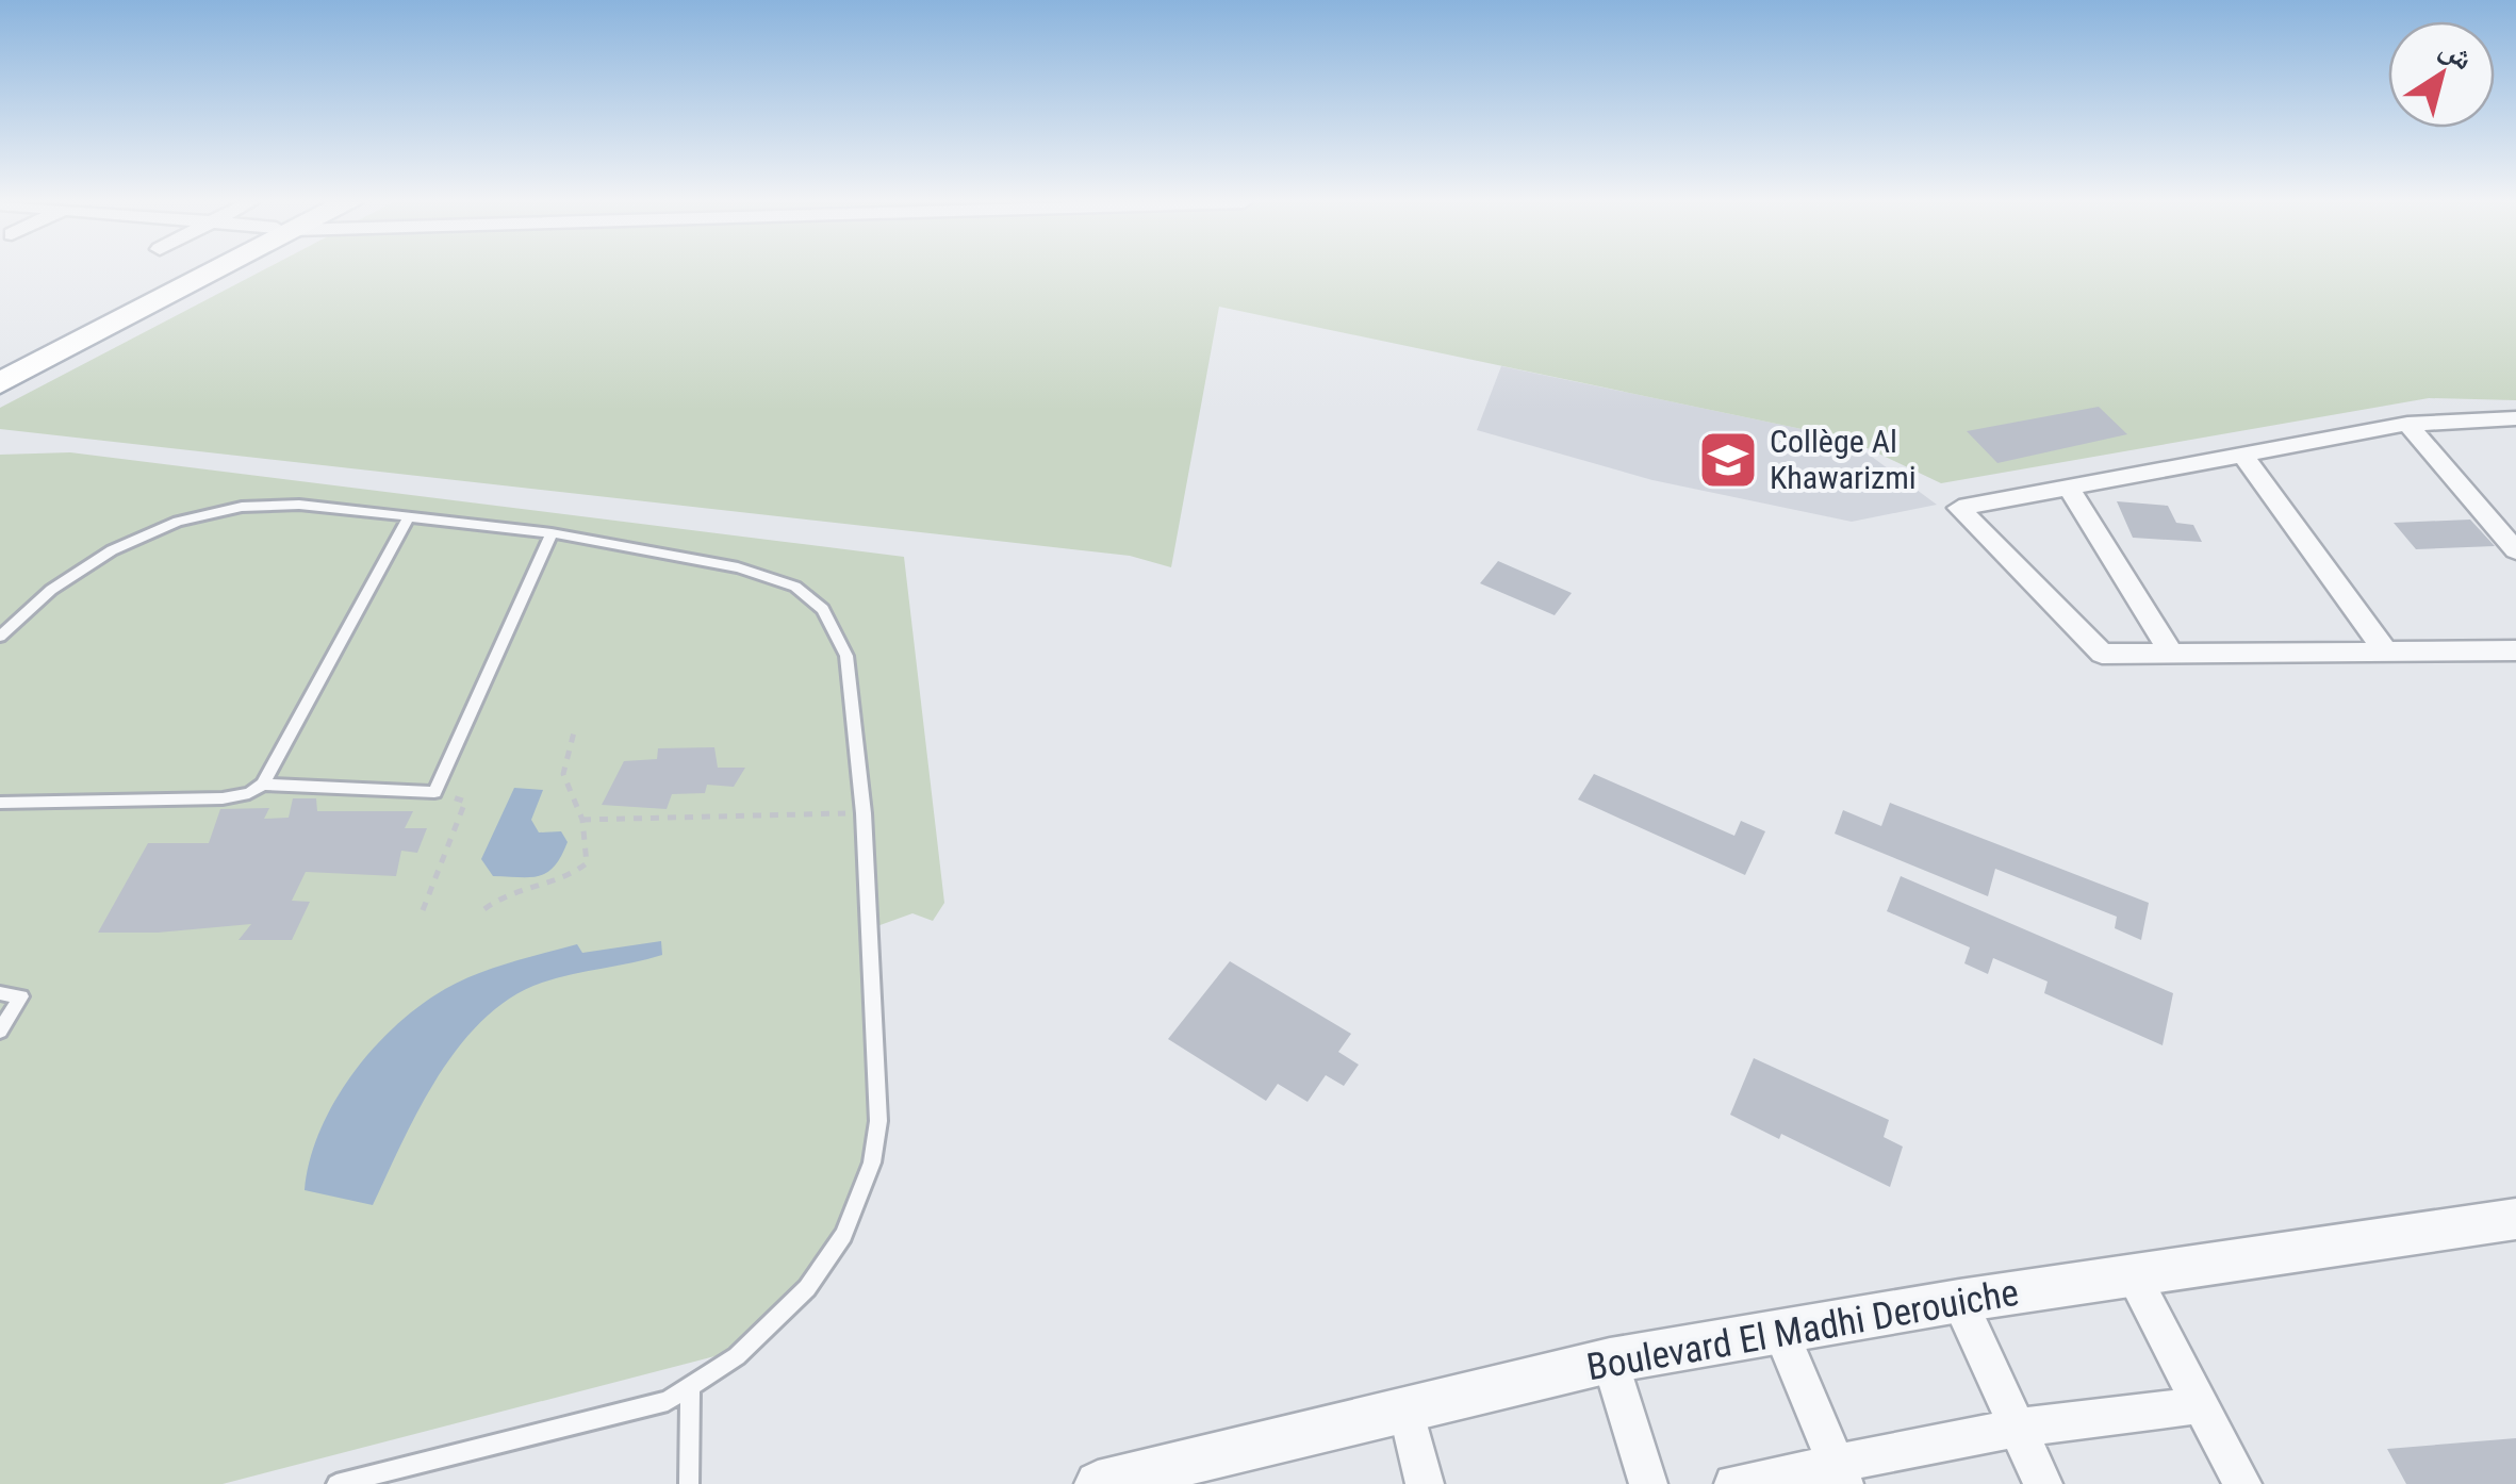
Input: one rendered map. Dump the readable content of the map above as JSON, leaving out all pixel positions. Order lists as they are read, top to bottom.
{
  "streets": {
    "street": ["Boulevard El Madhi Derouiche"]
  },
  "places": {
    "school or university": ["Collège Al Khawarizmi"]
  },
  "north": "top right"
}
